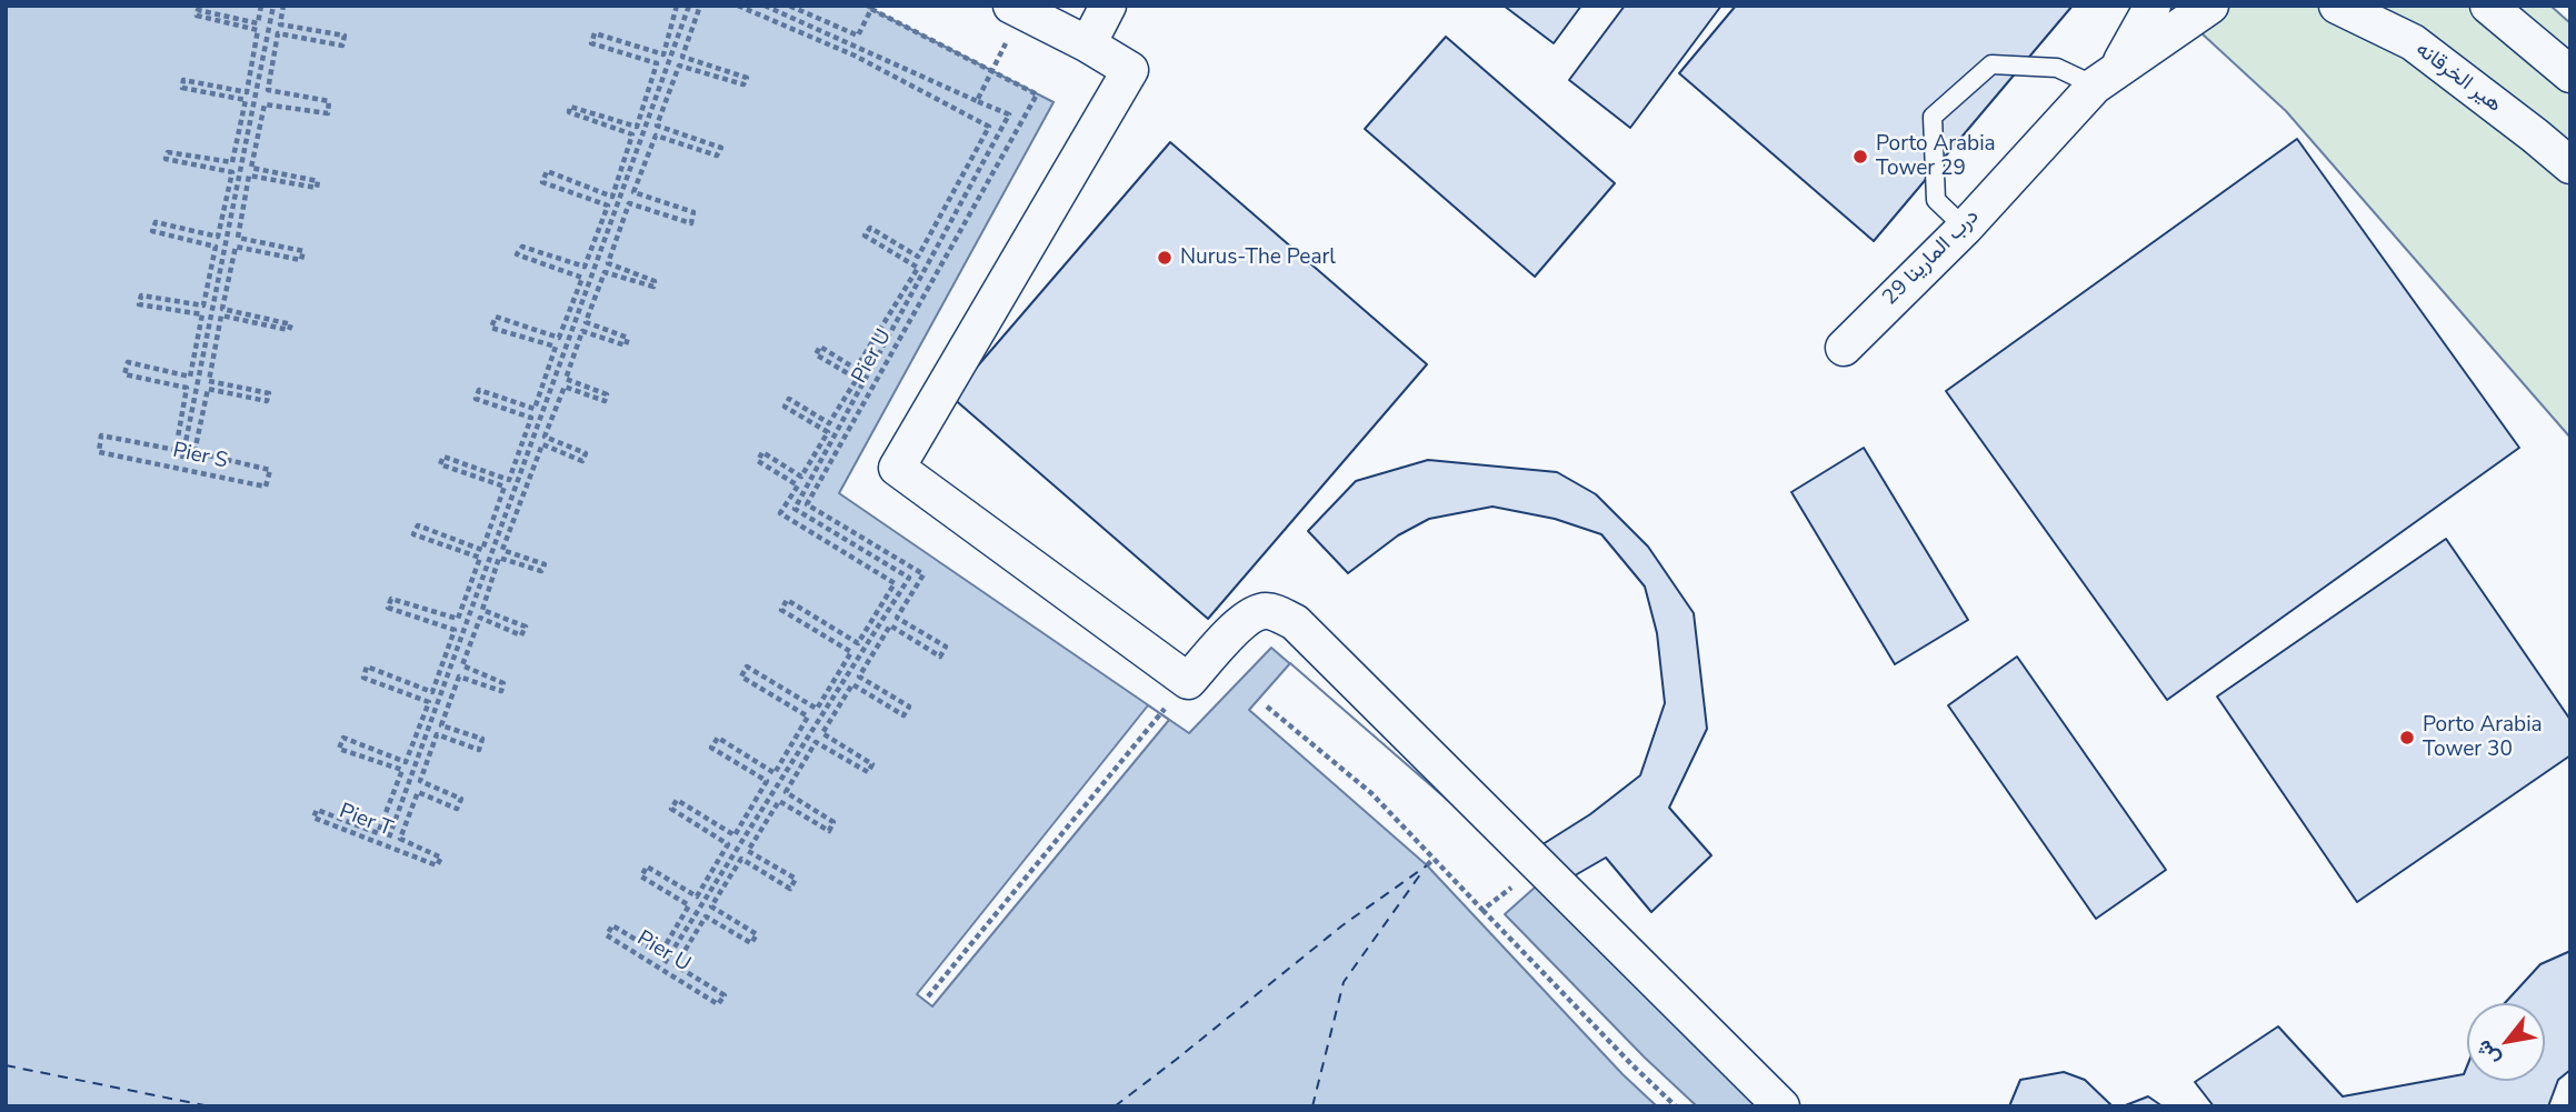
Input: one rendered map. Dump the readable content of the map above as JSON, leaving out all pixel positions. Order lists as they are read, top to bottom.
{
  "streets": {
    "street": ["هير الخرقانه", "درب المارينا 29"],
    "path": ["Pier U", "Pier S", "Pier T"]
  },
  "places": ["Porto Arabia Tower 29", "Nurus-The Pearl", "Porto Arabia Tower 30"],
  "north": "bottom left"
}
